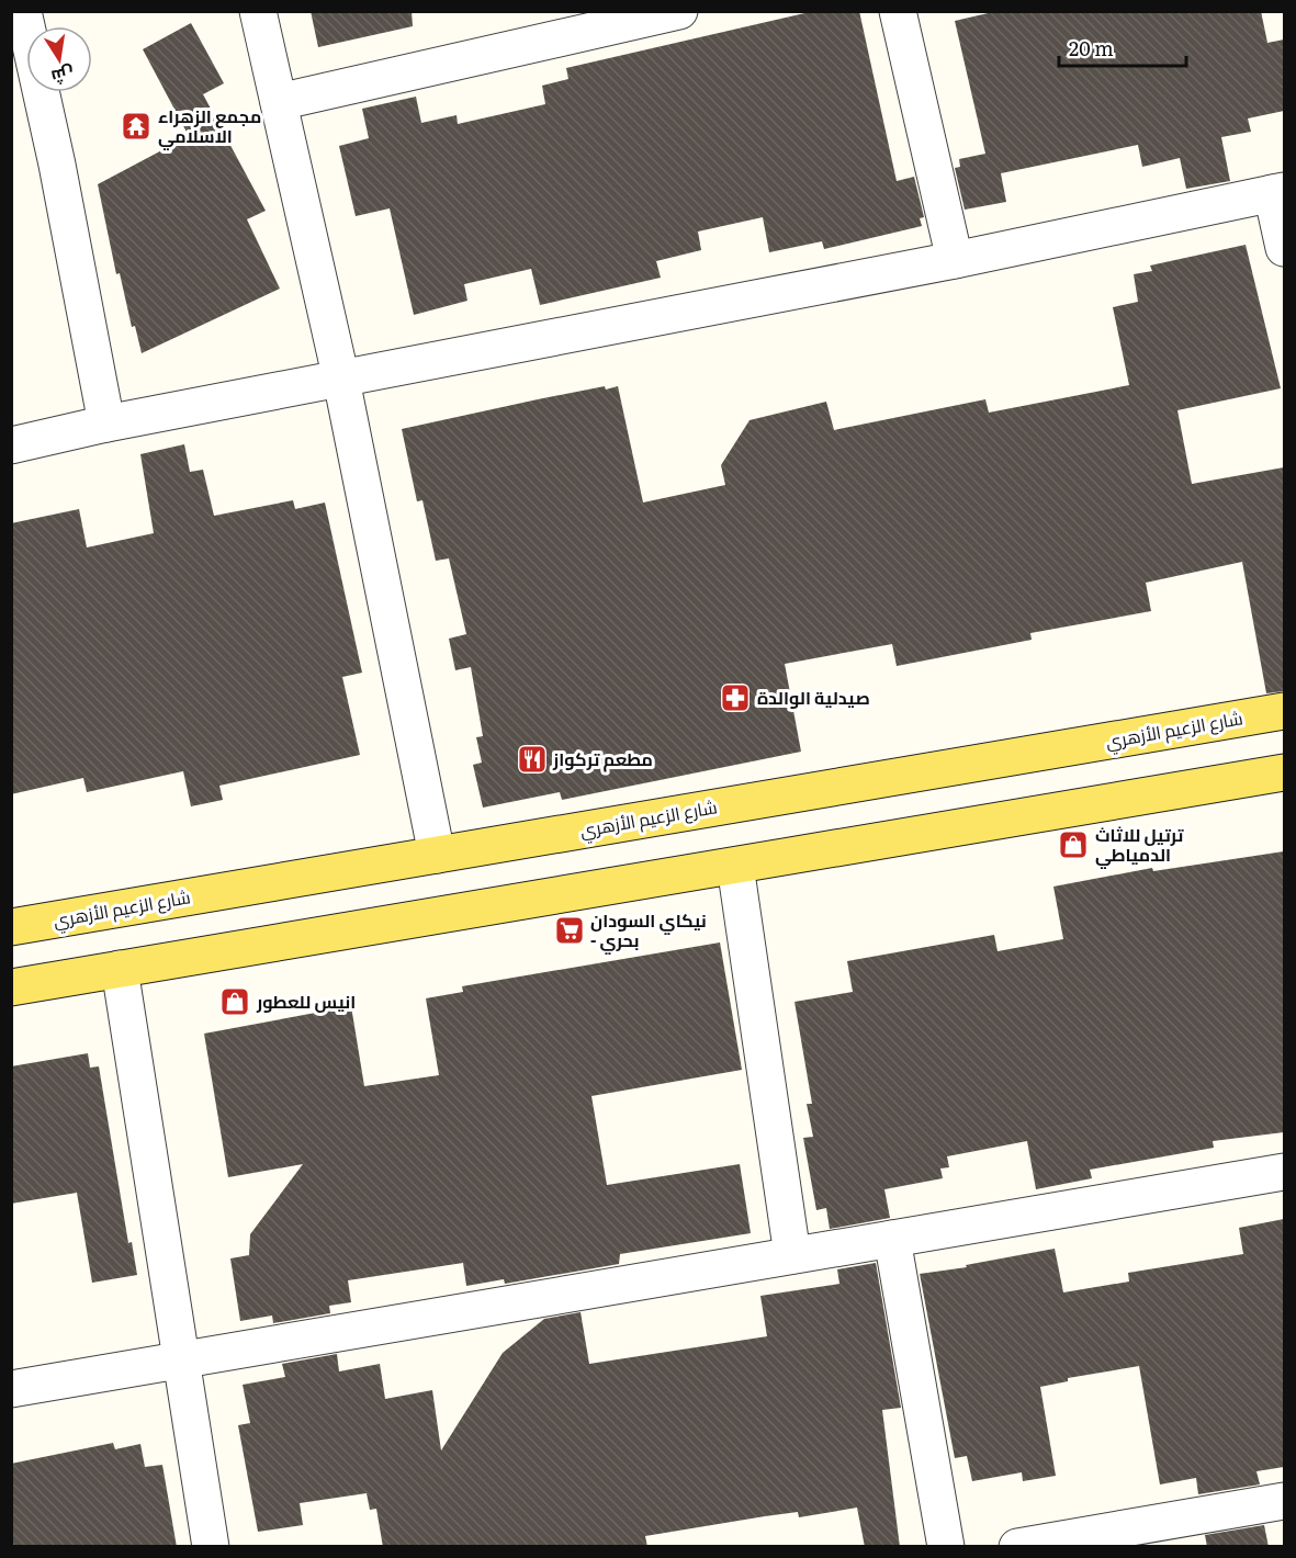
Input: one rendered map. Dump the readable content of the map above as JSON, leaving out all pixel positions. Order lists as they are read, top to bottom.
{
  "streets": {
    "main road": ["شارع الزعيم الأزهري"]
  },
  "places": {
    "temple": ["مجمع الزهراء الاسلامي"],
    "pharmacy": ["صيدلية الوالدة"],
    "restaurant": ["مطعم تركواز"],
    "shop": ["ترتيل للاثاث الدمياطي", "انيس للعطور"],
    "supermarket": ["نيكاي السودان - بحري"]
  },
  "scale_bar": "20 m",
  "north": "bottom"
}
